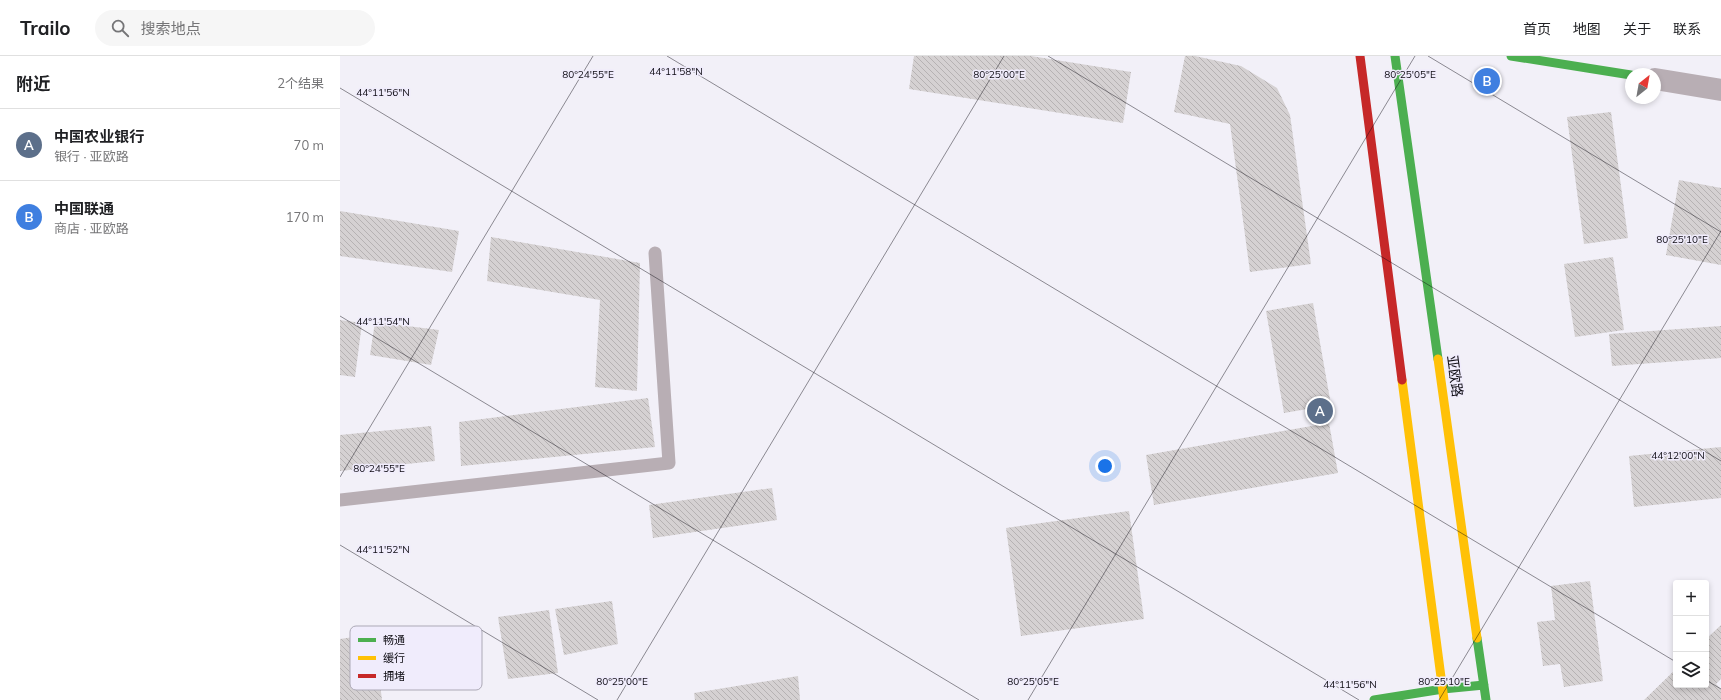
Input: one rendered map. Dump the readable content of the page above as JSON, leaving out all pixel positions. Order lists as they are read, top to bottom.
{
  "streets": {
    "main road": ["亚欧路"]
  },
  "legend": ["畅通", "缓行", "拥堵"],
  "north": "top right",
  "page": {
    "header": "Trailo",
    "search": "搜索地点",
    "nav": [
      "首页",
      "地图",
      "关于",
      "联系"
    ],
    "heading": ["附近", "2个结果"],
    "pins": ["B", "A"],
    "list": [
      {
        "mark": "A",
        "name": "中国农业银行",
        "note": "银行 · 亚欧路",
        "value": "70 m"
      },
      {
        "mark": "B",
        "name": "中国联通",
        "note": "商店 · 亚欧路",
        "value": "170 m"
      }
    ],
    "map_buttons": ["+", "−"]
  },
  "coordinates": [
    "44°11'58\"N",
    "80°24'55\"E",
    "80°25'00\"E",
    "80°25'05\"E",
    "44°11'56\"N",
    "80°25'10\"E",
    "44°11'54\"N",
    "44°12'00\"N",
    "44°11'52\"N"
  ]
}
